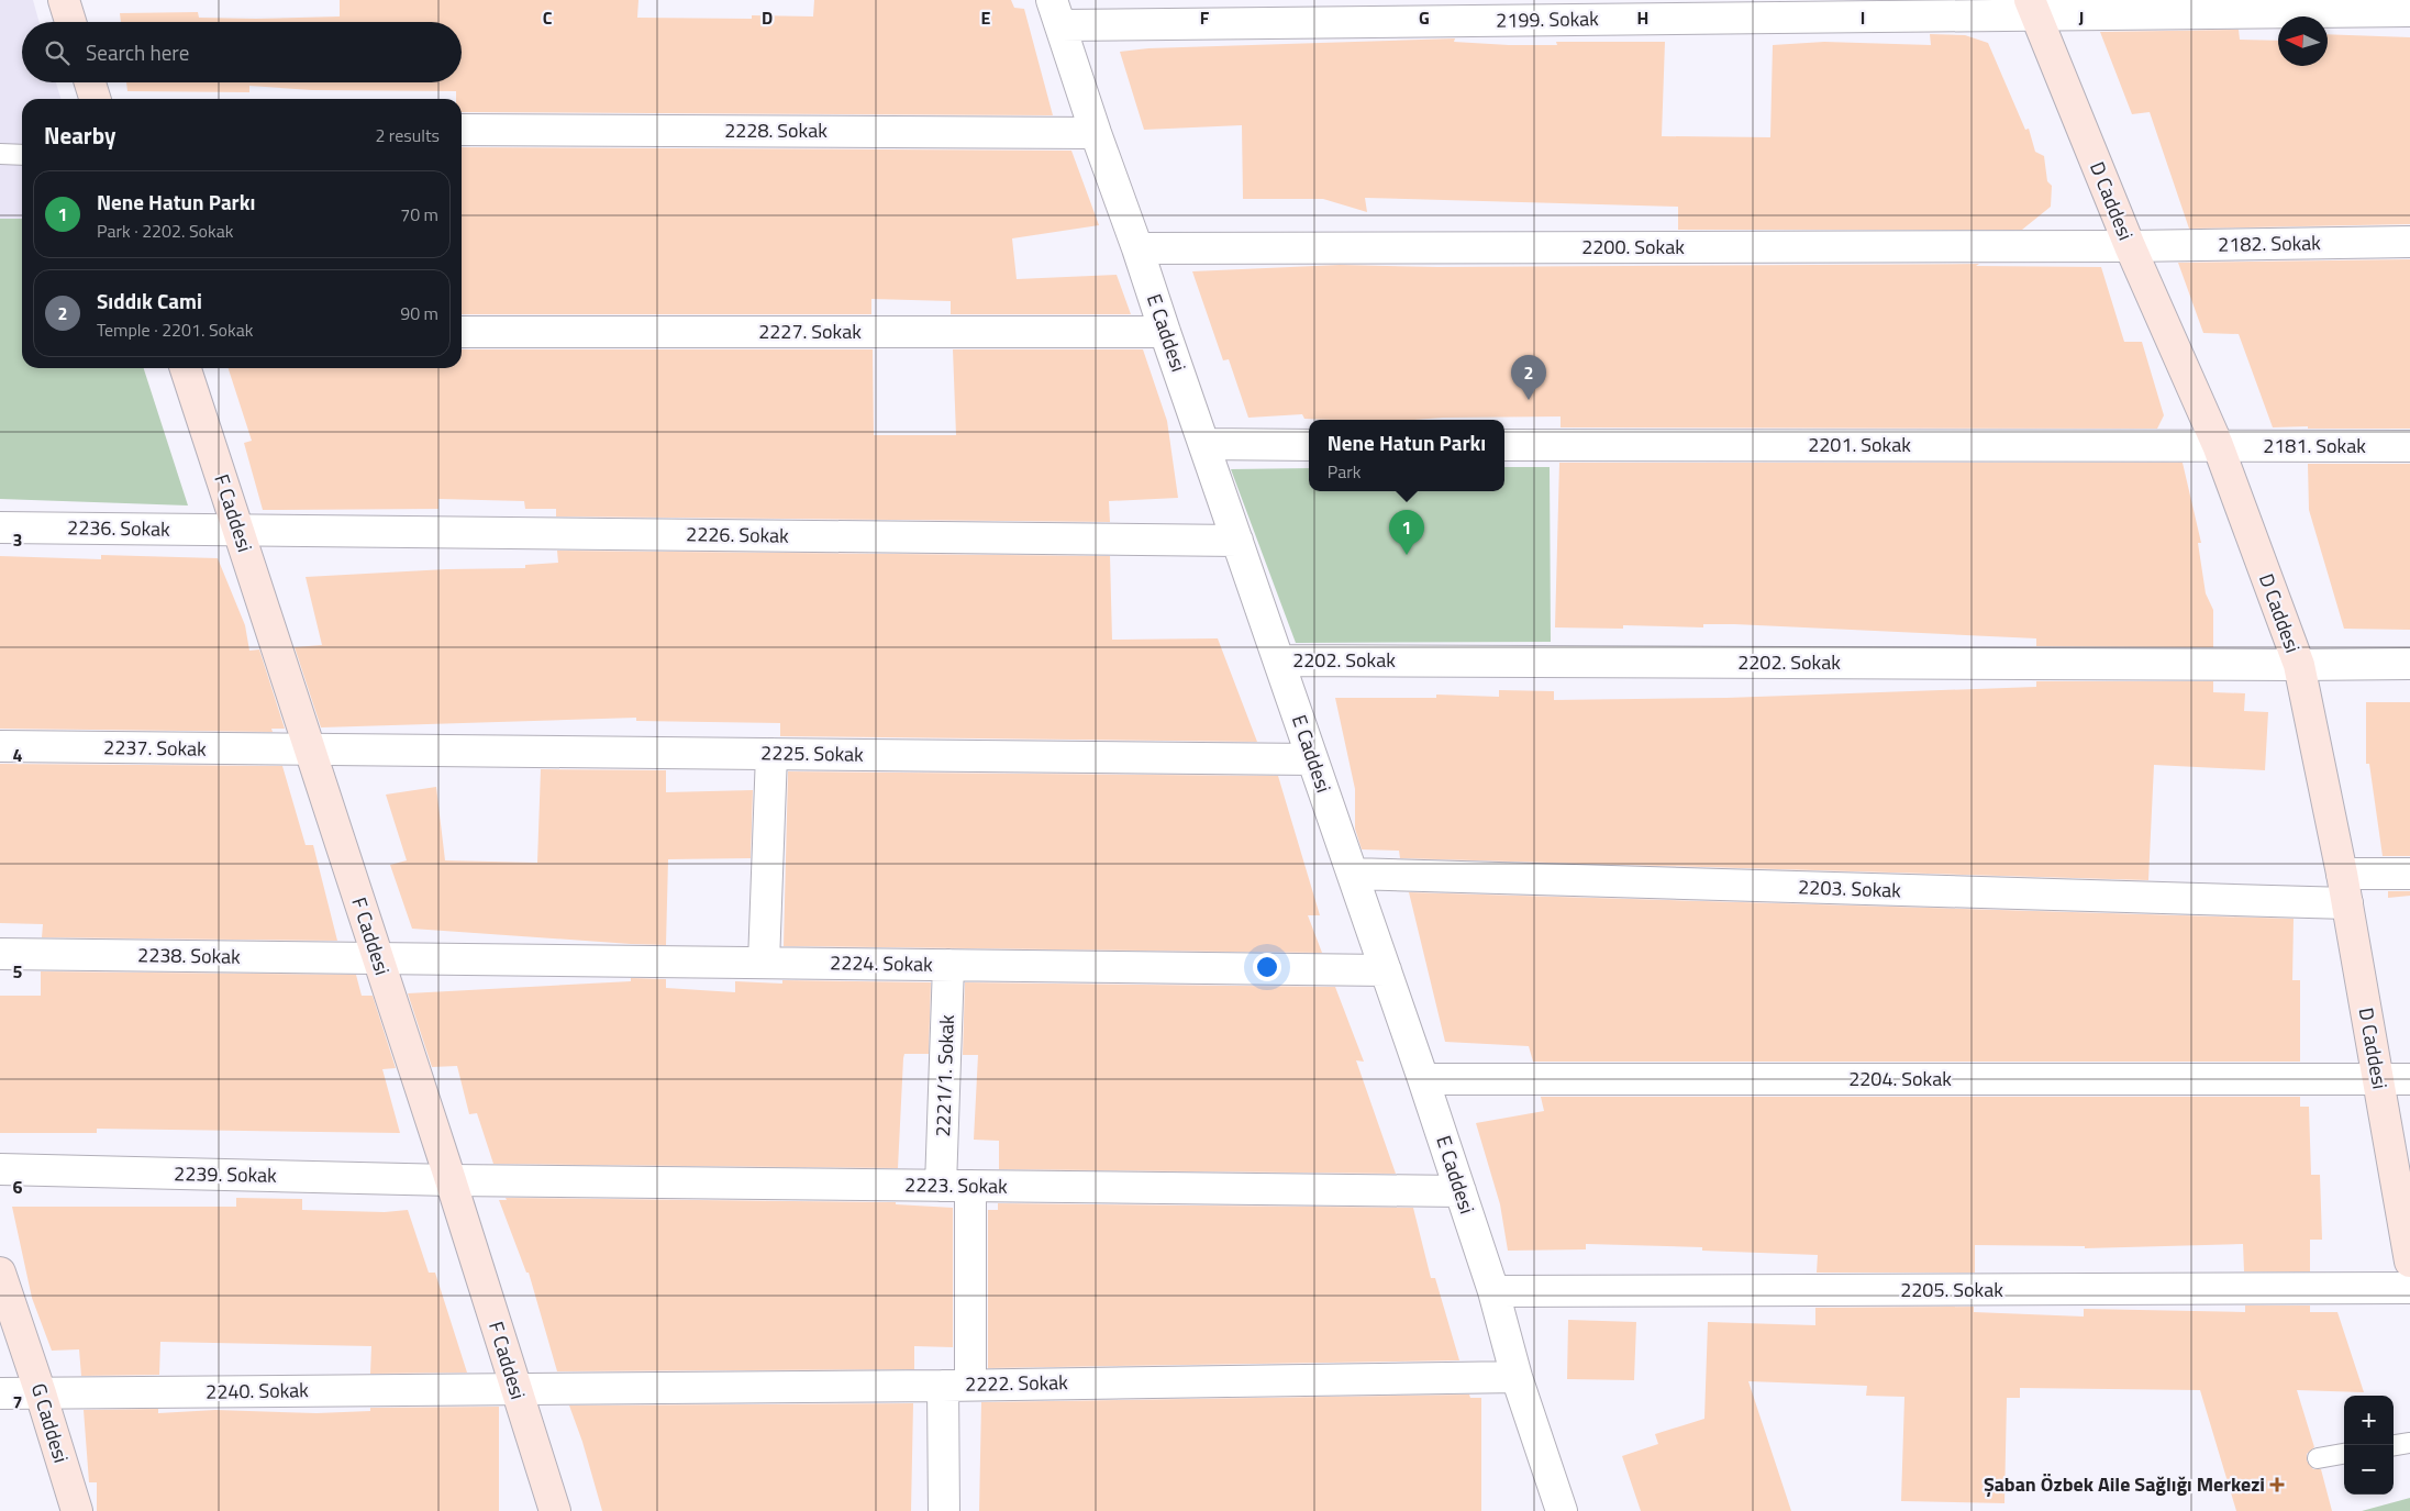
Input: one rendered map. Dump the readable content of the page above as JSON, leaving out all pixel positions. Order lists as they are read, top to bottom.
{
  "streets": {
    "street": [
      "2199. Sokak",
      "2228. Sokak",
      "D Caddesi",
      "2182. Sokak",
      "2200. Sokak",
      "2227. Sokak",
      "E Caddesi",
      "2201. Sokak",
      "2181. Sokak",
      "F Caddesi",
      "2236. Sokak",
      "2226. Sokak",
      "2202. Sokak",
      "2237. Sokak",
      "2225. Sokak",
      "2203. Sokak",
      "2238. Sokak",
      "2224. Sokak",
      "2221/1. Sokak",
      "2204. Sokak",
      "2239. Sokak",
      "2223. Sokak",
      "2205. Sokak",
      "2222. Sokak",
      "2240. Sokak",
      "G Caddesi"
    ]
  },
  "crossings": [
    ["2199. Sokak", "D Caddesi"],
    ["2199. Sokak", "E Caddesi"],
    ["2228. Sokak", "E Caddesi"],
    ["D Caddesi", "2182. Sokak"],
    ["D Caddesi", "2200. Sokak"],
    ["D Caddesi", "2201. Sokak"],
    ["D Caddesi", "2181. Sokak"],
    ["D Caddesi", "2202. Sokak"],
    ["D Caddesi", "2203. Sokak"],
    ["D Caddesi", "2204. Sokak"],
    ["2182. Sokak", "2200. Sokak"],
    ["2200. Sokak", "E Caddesi"],
    ["2227. Sokak", "E Caddesi"],
    ["E Caddesi", "2226. Sokak"],
    ["E Caddesi", "2202. Sokak"],
    ["E Caddesi", "2225. Sokak"],
    ["E Caddesi", "2203. Sokak"],
    ["E Caddesi", "2224. Sokak"],
    ["E Caddesi", "2204. Sokak"],
    ["E Caddesi", "2223. Sokak"],
    ["E Caddesi", "2205. Sokak"],
    ["E Caddesi", "2222. Sokak"],
    ["2201. Sokak", "2181. Sokak"],
    ["F Caddesi", "2236. Sokak"],
    ["F Caddesi", "2226. Sokak"],
    ["F Caddesi", "2237. Sokak"],
    ["F Caddesi", "2225. Sokak"],
    ["F Caddesi", "2238. Sokak"],
    ["F Caddesi", "2224. Sokak"],
    ["F Caddesi", "2239. Sokak"],
    ["F Caddesi", "2223. Sokak"],
    ["F Caddesi", "2222. Sokak"],
    ["F Caddesi", "2240. Sokak"],
    ["2236. Sokak", "2226. Sokak"],
    ["2237. Sokak", "2225. Sokak"],
    ["2238. Sokak", "2224. Sokak"],
    ["2224. Sokak", "2221/1. Sokak"],
    ["2221/1. Sokak", "2223. Sokak"],
    ["2239. Sokak", "2223. Sokak"],
    ["2222. Sokak", "2240. Sokak"],
    ["2240. Sokak", "G Caddesi"]
  ],
  "places": {
    "health": ["Şaban Özbek Aile Sağlığı Merkezi"]
  },
  "north": "left",
  "page": {
    "search": "Search here",
    "heading": ["Nearby", "2 results"],
    "list": [
      {
        "mark": "1",
        "name": "Nene Hatun Parkı",
        "note": "Park · 2202. Sokak",
        "value": "70 m"
      },
      {
        "mark": "2",
        "name": "Sıddık Cami",
        "note": "Temple · 2201. Sokak",
        "value": "90 m"
      }
    ],
    "pins": ["2", "1"],
    "popup": ["Nene Hatun Parkı", "Park"],
    "map_buttons": ["+", "−"]
  },
  "grid": {
    "columns": [
      "C",
      "D",
      "E",
      "F",
      "G",
      "H",
      "I",
      "J"
    ],
    "rows": [
      "3",
      "4",
      "5",
      "6",
      "7"
    ]
  }
}
